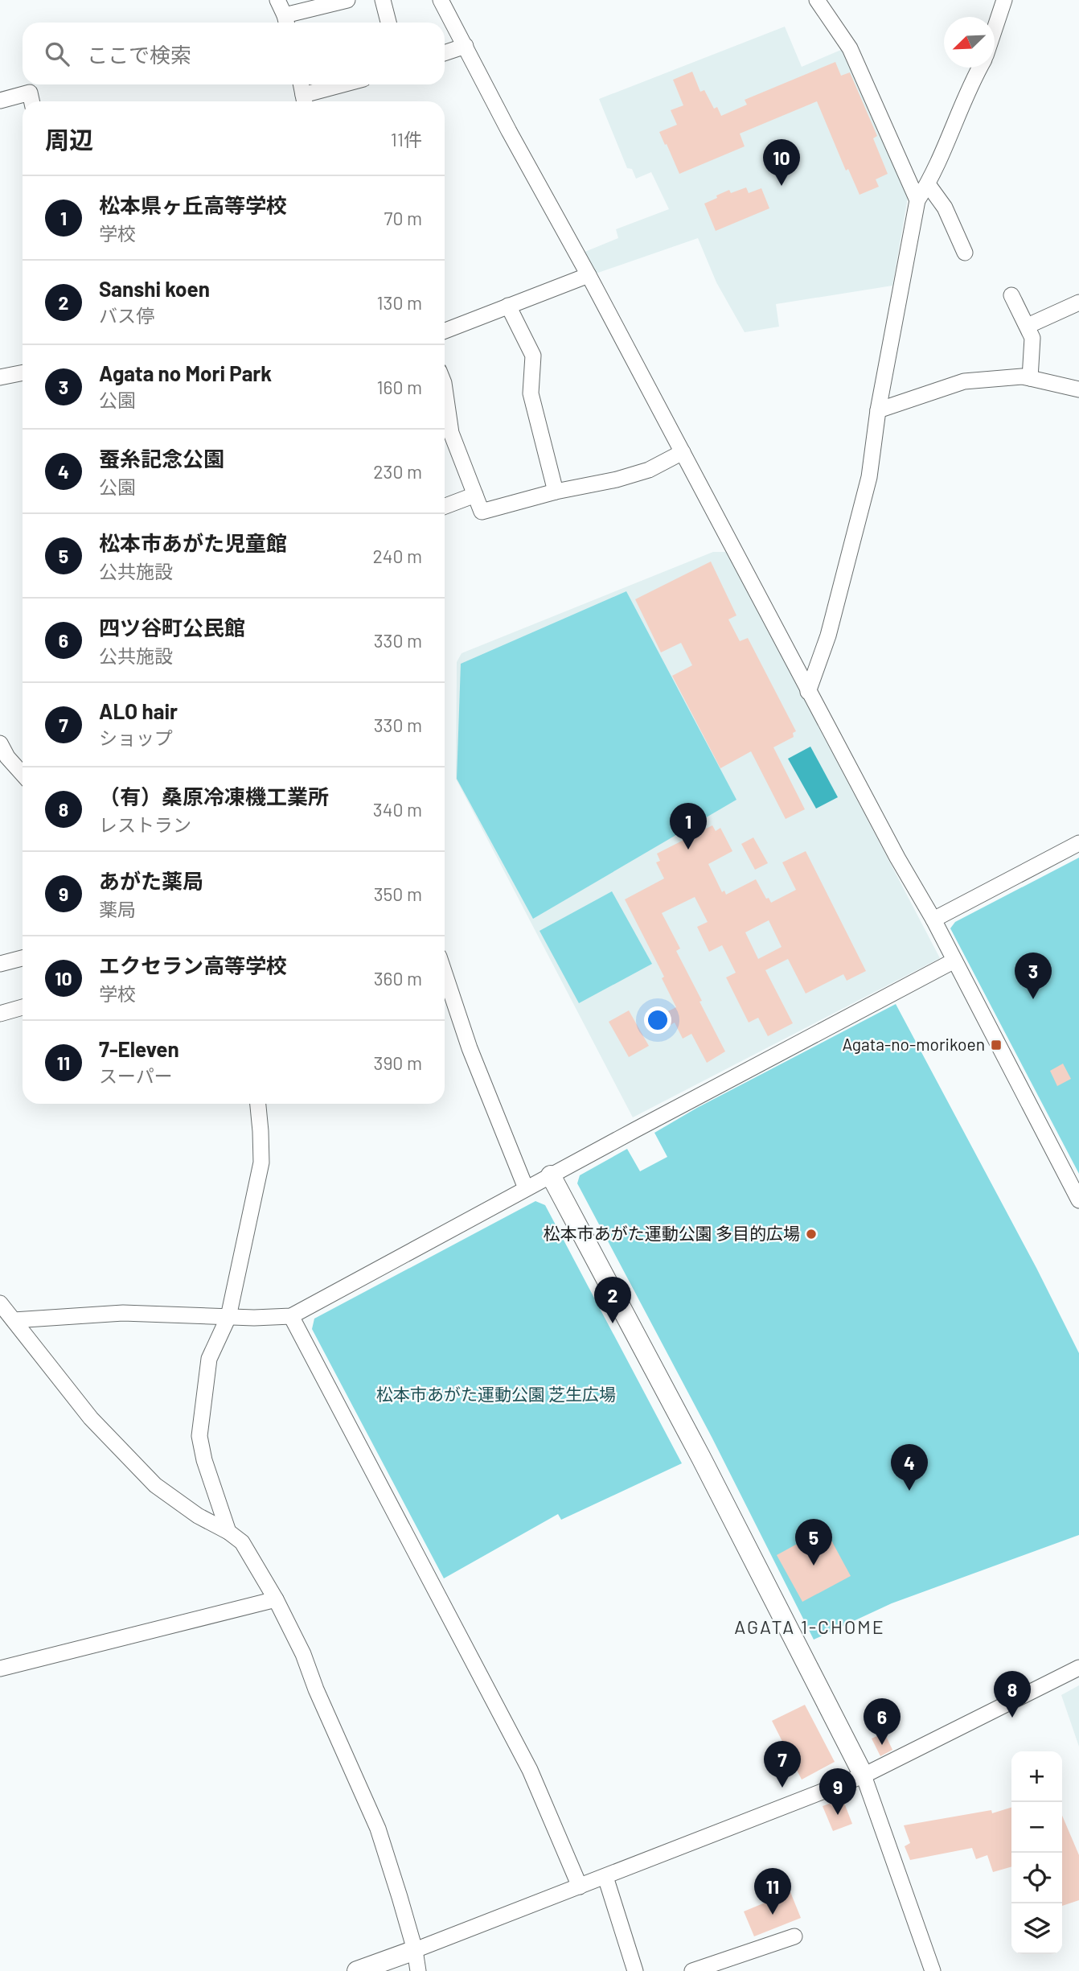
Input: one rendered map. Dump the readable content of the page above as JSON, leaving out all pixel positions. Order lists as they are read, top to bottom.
{
  "districts": ["AGATA 1-CHOME"],
  "parks": ["松本市あがた運動公園 芝生広場"],
  "places": {
    "transit": ["Agata-no-morikoen"],
    "other": ["松本市あがた運動公園 多目的広場"]
  },
  "north": "bottom left",
  "page": {
    "search": "ここで検索",
    "heading": ["周辺", "11件"],
    "pins": [
      "10",
      "1",
      "3",
      "2",
      "4",
      "5",
      "8",
      "6",
      "7",
      "9",
      "11"
    ],
    "list": [
      {
        "mark": "1",
        "name": "松本県ヶ丘高等学校",
        "note": "学校",
        "value": "70 m"
      },
      {
        "mark": "2",
        "name": "Sanshi koen",
        "note": "バス停",
        "value": "130 m"
      },
      {
        "mark": "3",
        "name": "Agata no Mori Park",
        "note": "公園",
        "value": "160 m"
      },
      {
        "mark": "4",
        "name": "蚕糸記念公園",
        "note": "公園",
        "value": "230 m"
      },
      {
        "mark": "5",
        "name": "松本市あがた児童館",
        "note": "公共施設",
        "value": "240 m"
      },
      {
        "mark": "6",
        "name": "四ツ谷町公民館",
        "note": "公共施設",
        "value": "330 m"
      },
      {
        "mark": "7",
        "name": "ALO hair",
        "note": "ショップ",
        "value": "330 m"
      },
      {
        "mark": "8",
        "name": "（有）桑原冷凍機工業所",
        "note": "レストラン",
        "value": "340 m"
      },
      {
        "mark": "9",
        "name": "あがた薬局",
        "note": "薬局",
        "value": "350 m"
      },
      {
        "mark": "10",
        "name": "エクセラン高等学校",
        "note": "学校",
        "value": "360 m"
      },
      {
        "mark": "11",
        "name": "7-Eleven",
        "note": "スーパー",
        "value": "390 m"
      }
    ],
    "map_buttons": ["+", "−"]
  }
}
